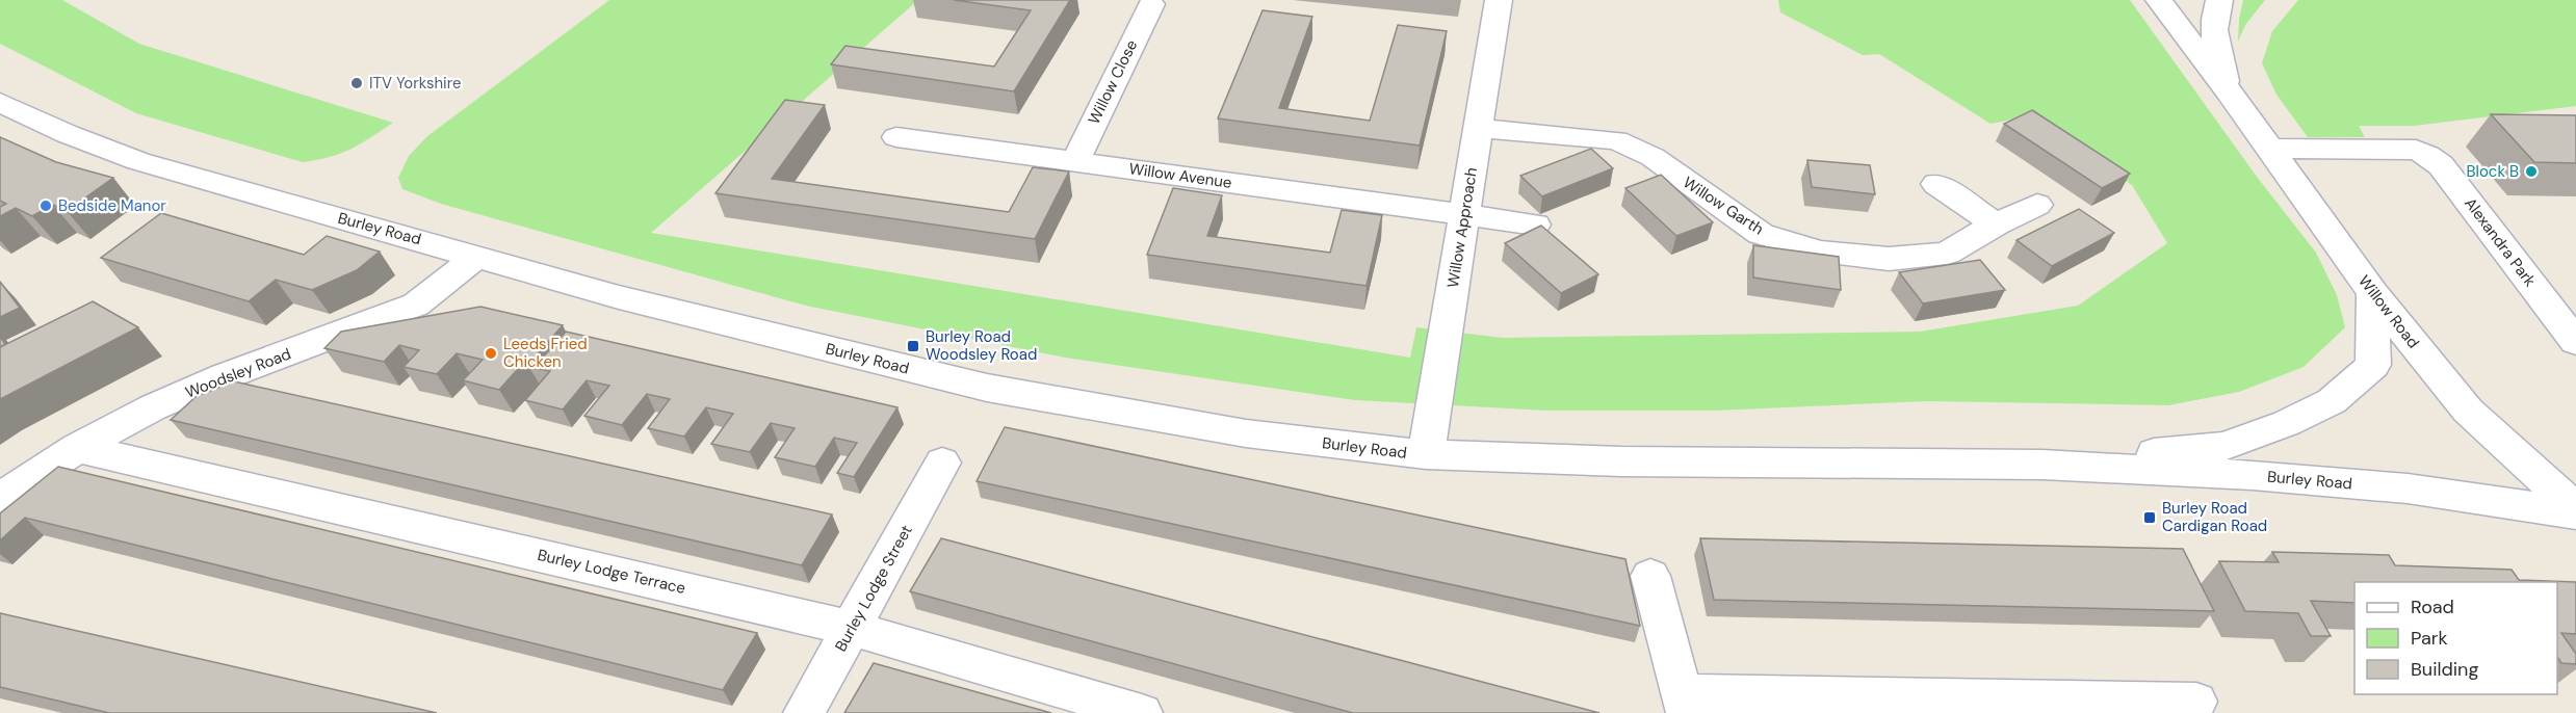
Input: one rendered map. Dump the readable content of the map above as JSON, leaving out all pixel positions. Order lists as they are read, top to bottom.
{
  "streets": {
    "street": [
      "Willow Close",
      "Willow Avenue",
      "Willow Garth",
      "Willow Approach",
      "Burley Road",
      "Alexandra Park",
      "Willow Road",
      "Woodsley Road",
      "Burley Lodge Terrace",
      "Burley Lodge Street"
    ]
  },
  "crossings": [
    ["Willow Close", "Willow Avenue"],
    ["Willow Avenue", "Willow Approach"],
    ["Willow Garth", "Willow Approach"],
    ["Willow Approach", "Burley Road"],
    ["Burley Road", "Willow Road"],
    ["Burley Road", "Woodsley Road"],
    ["Alexandra Park", "Willow Road"],
    ["Woodsley Road", "Burley Lodge Terrace"],
    ["Burley Lodge Terrace", "Burley Lodge Street"]
  ],
  "places": {
    "other": [
      "ITV Yorkshire",
      "Block B",
      "Bedside Manor",
      "Leeds Fried Chicken"
    ],
    "transit": ["Burley Road Woodsley Road", "Burley Road Cardigan Road"]
  },
  "legend": ["Road", "Park", "Building"]
}
